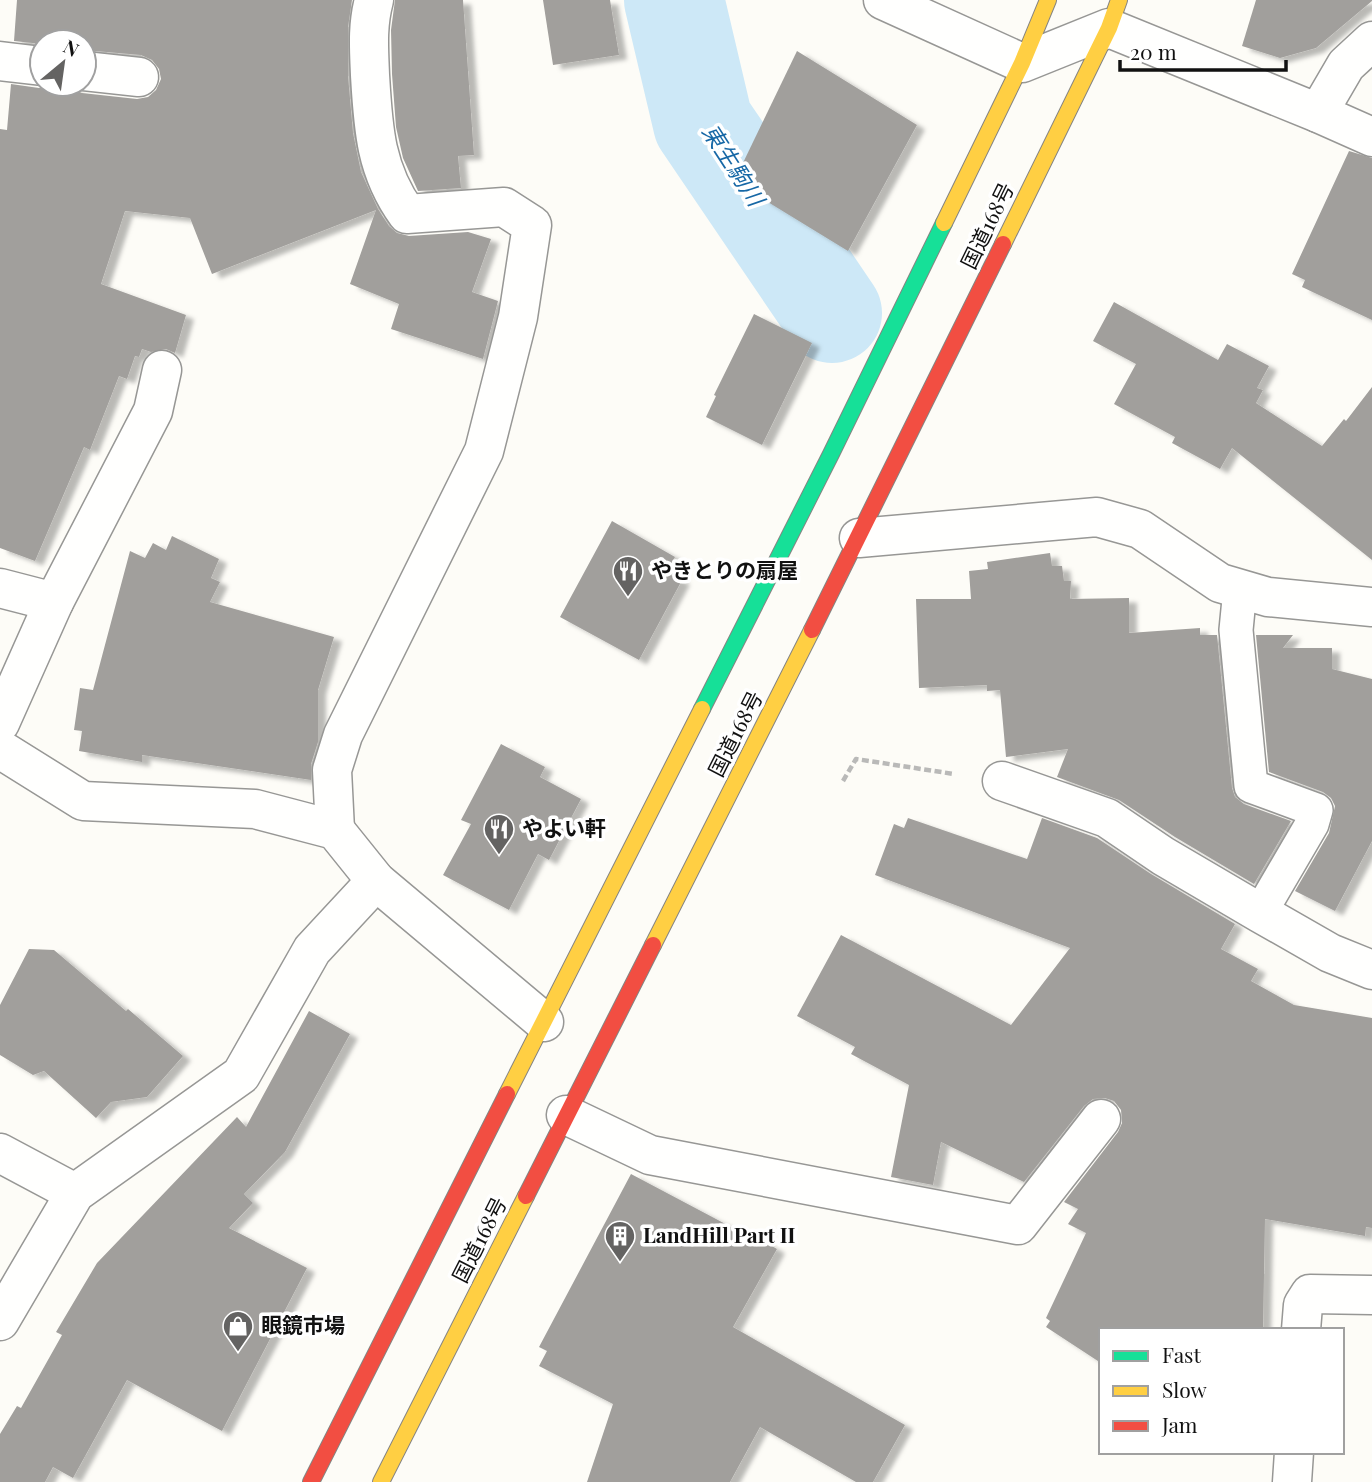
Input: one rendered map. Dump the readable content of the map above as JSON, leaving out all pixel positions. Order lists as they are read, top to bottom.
{
  "streets": {
    "highway": ["国道168号"]
  },
  "water": ["東生駒川"],
  "places": {
    "restaurant": ["やきとりの扇屋", "やよい軒"],
    "building": ["LandHill Part II"],
    "shop": ["眼鏡市場"]
  },
  "legend": ["Fast", "Slow", "Jam"],
  "scale_bar": "20 m",
  "north": "top right"
}
